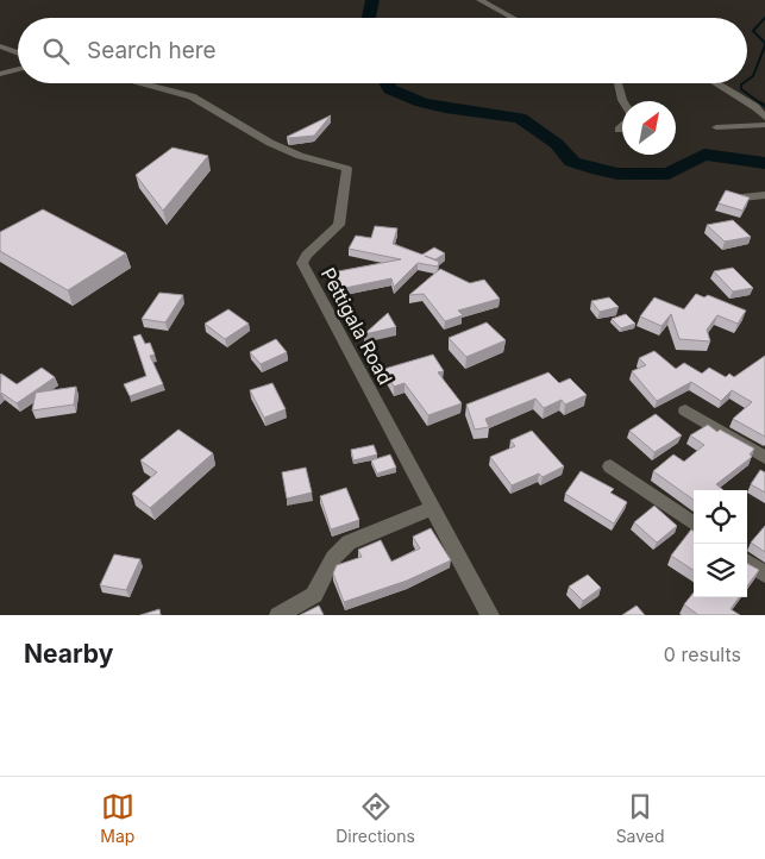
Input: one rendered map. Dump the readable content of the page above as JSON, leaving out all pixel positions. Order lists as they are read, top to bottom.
{
  "streets": {
    "street": ["Pettigala Road"]
  },
  "north": "top right",
  "page": {
    "search": "Search here",
    "heading": ["Nearby", "0 results"],
    "nav": ["Map", "Directions", "Saved"]
  }
}
